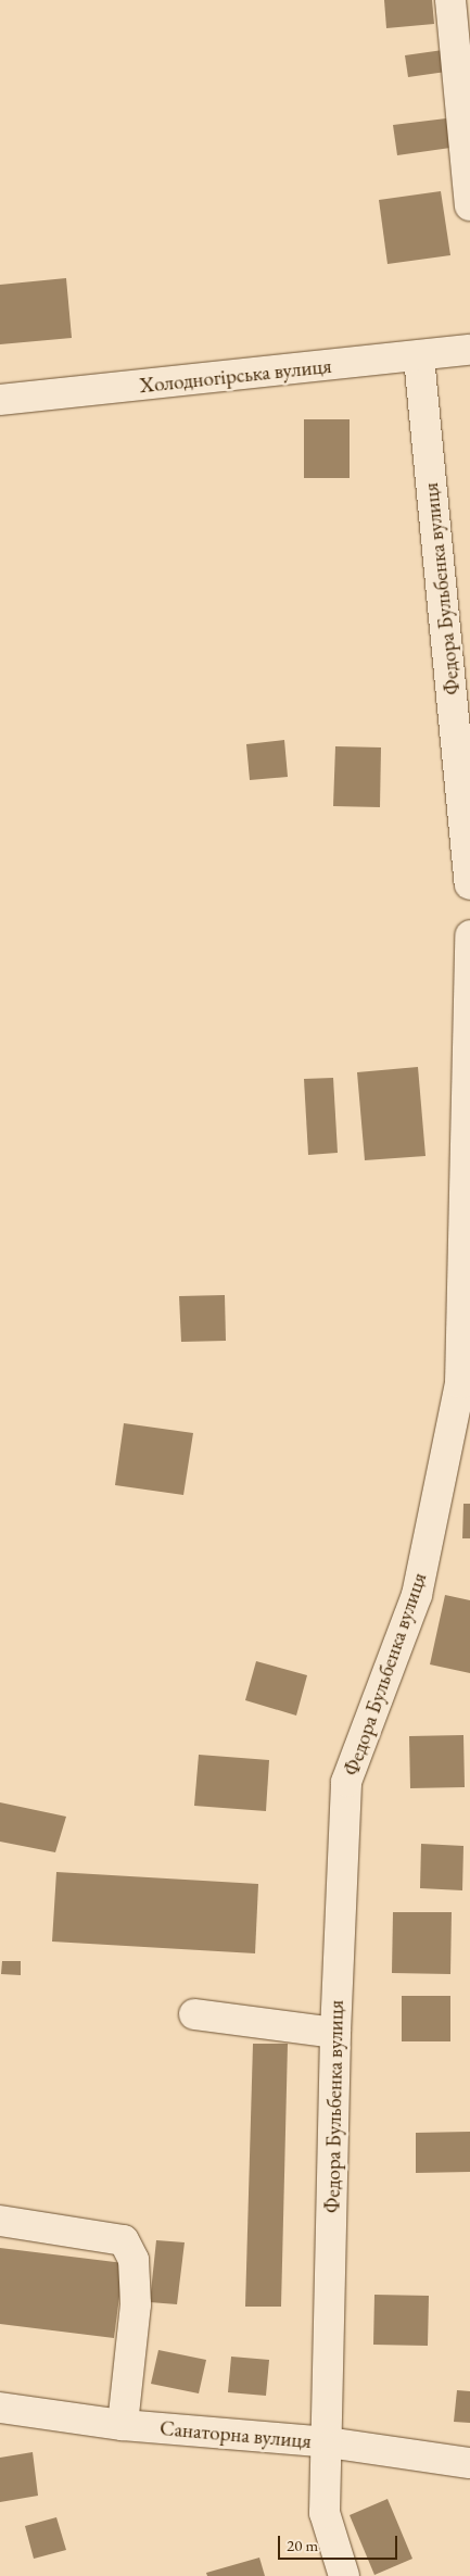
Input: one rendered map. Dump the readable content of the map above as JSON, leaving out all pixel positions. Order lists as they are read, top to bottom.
{
  "streets": {
    "street": ["Холодногірська вулиця", "Федора Бульбенка вулиця", "Санаторна вулиця"]
  },
  "crossings": [
    ["Холодногірська вулиця", "Федора Бульбенка вулиця"],
    ["Федора Бульбенка вулиця", "Санаторна вулиця"]
  ],
  "scale_bar": "20 m"
}
